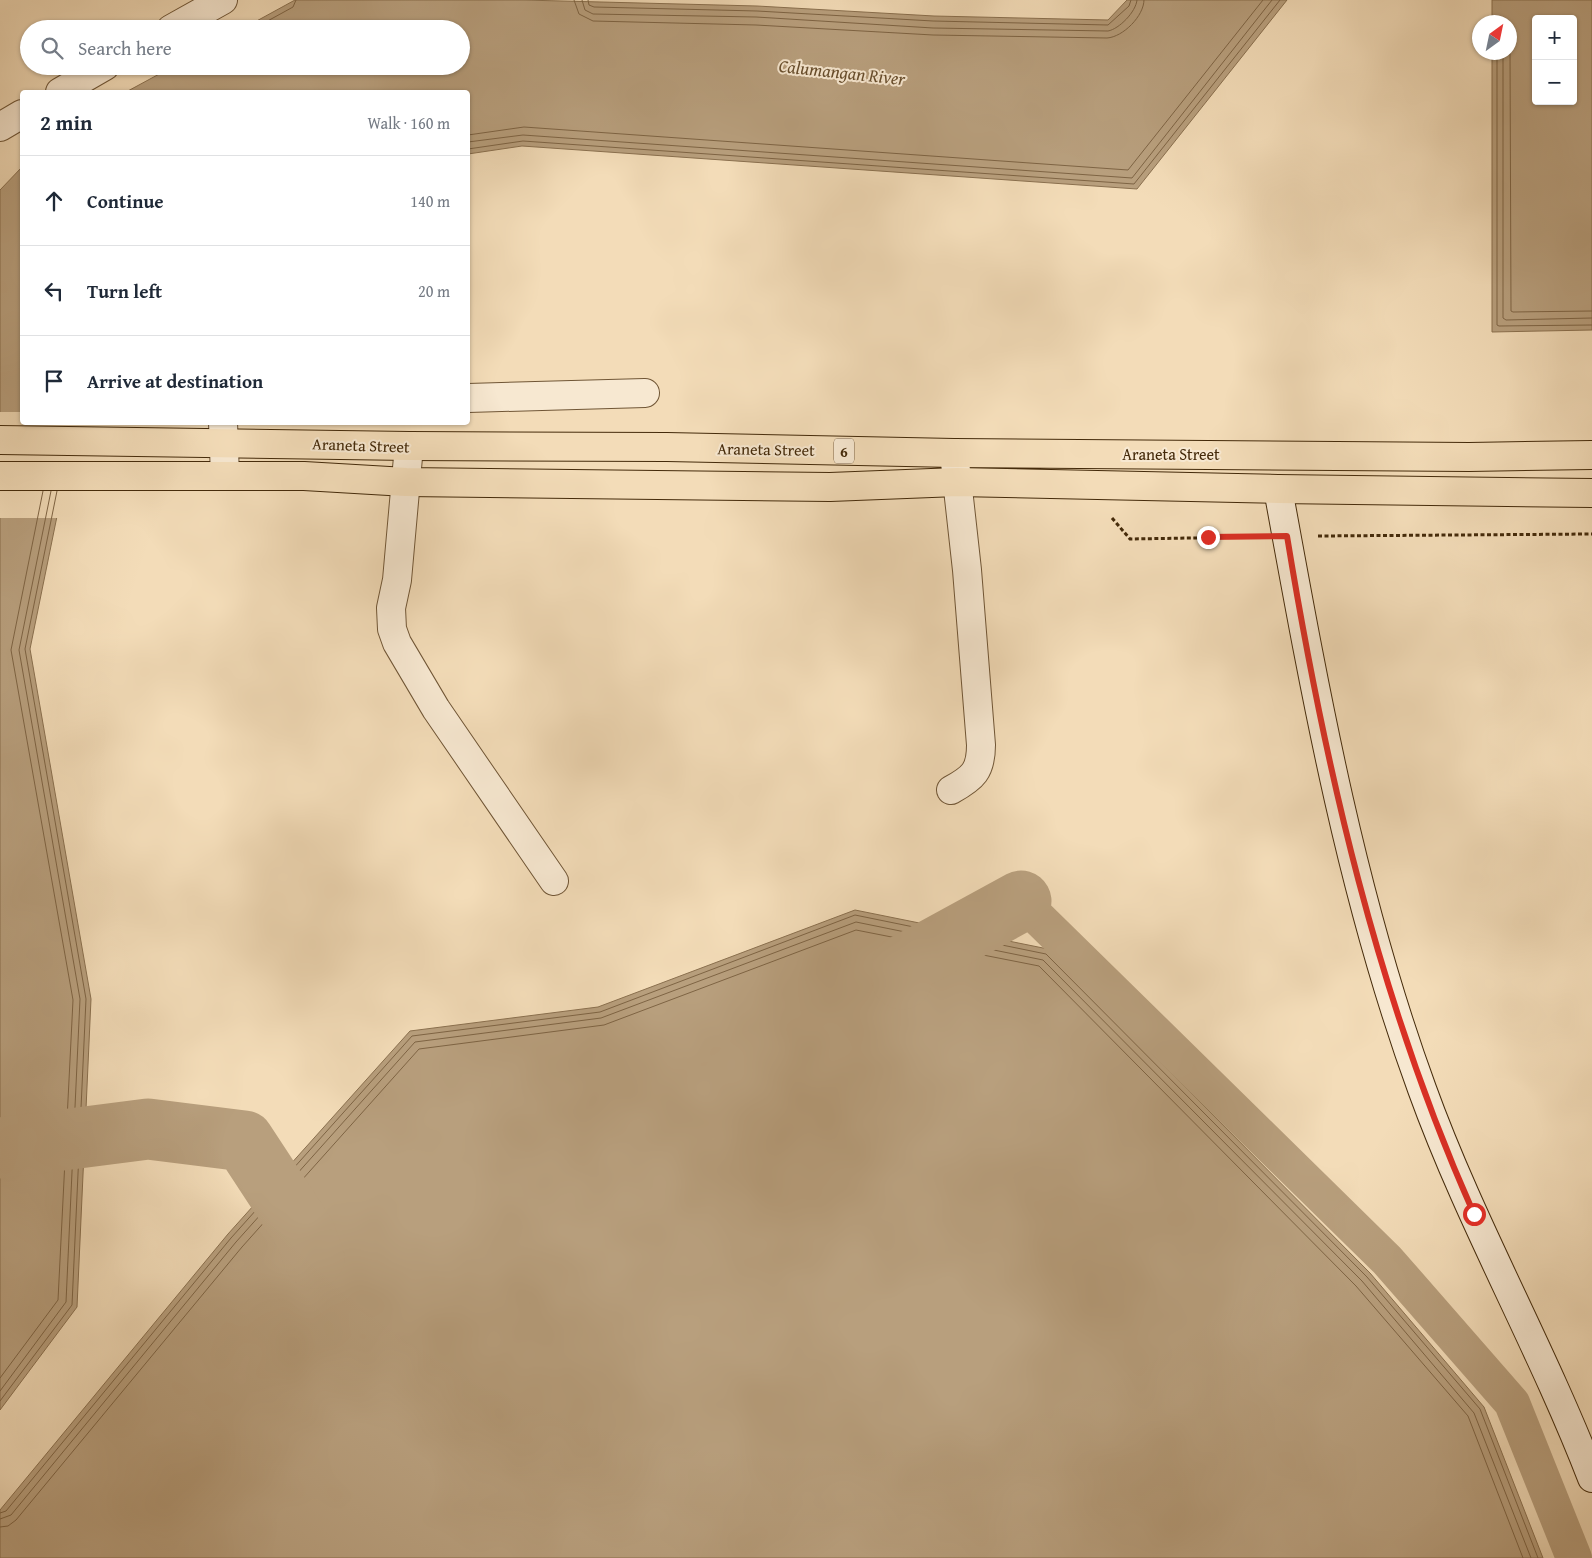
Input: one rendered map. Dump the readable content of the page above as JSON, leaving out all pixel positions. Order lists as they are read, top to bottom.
{
  "streets": {
    "highway": ["Araneta Street", "6"]
  },
  "water": ["Calumangan River"],
  "north": "top right",
  "page": {
    "map_buttons": ["+", "−"],
    "search": "Search here",
    "heading": ["2 min", "Walk · 160 m"],
    "list": [
      ["Continue", "140 m"],
      ["Turn left", "20 m"],
      "Arrive at destination"
    ]
  }
}
